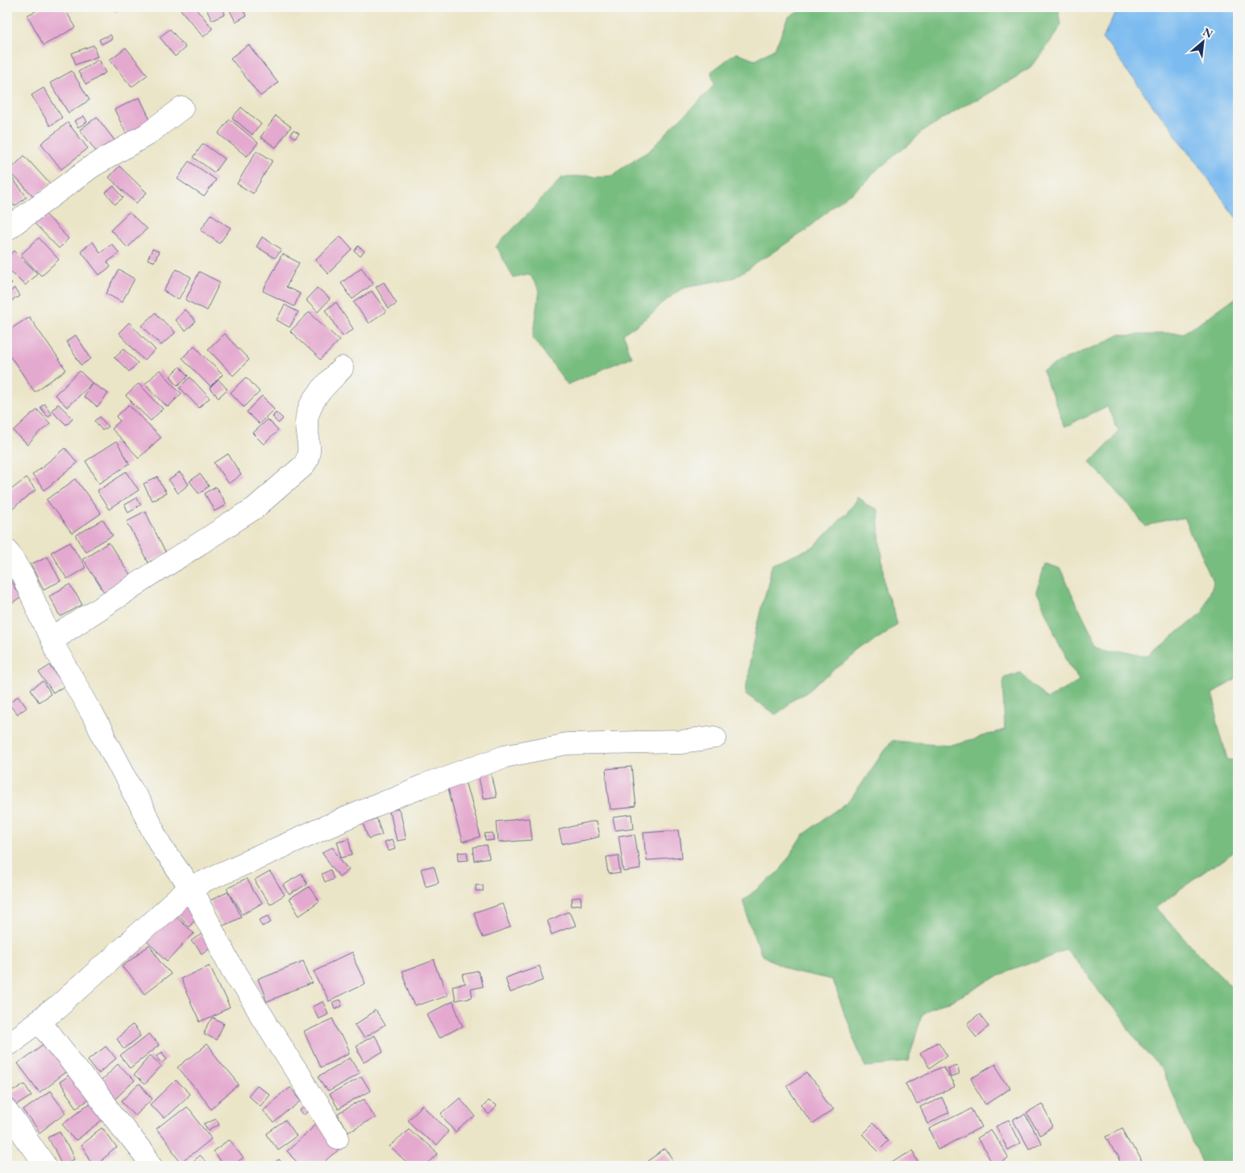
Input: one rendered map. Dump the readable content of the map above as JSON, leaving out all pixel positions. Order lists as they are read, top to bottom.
{
  "north": "top right"
}
